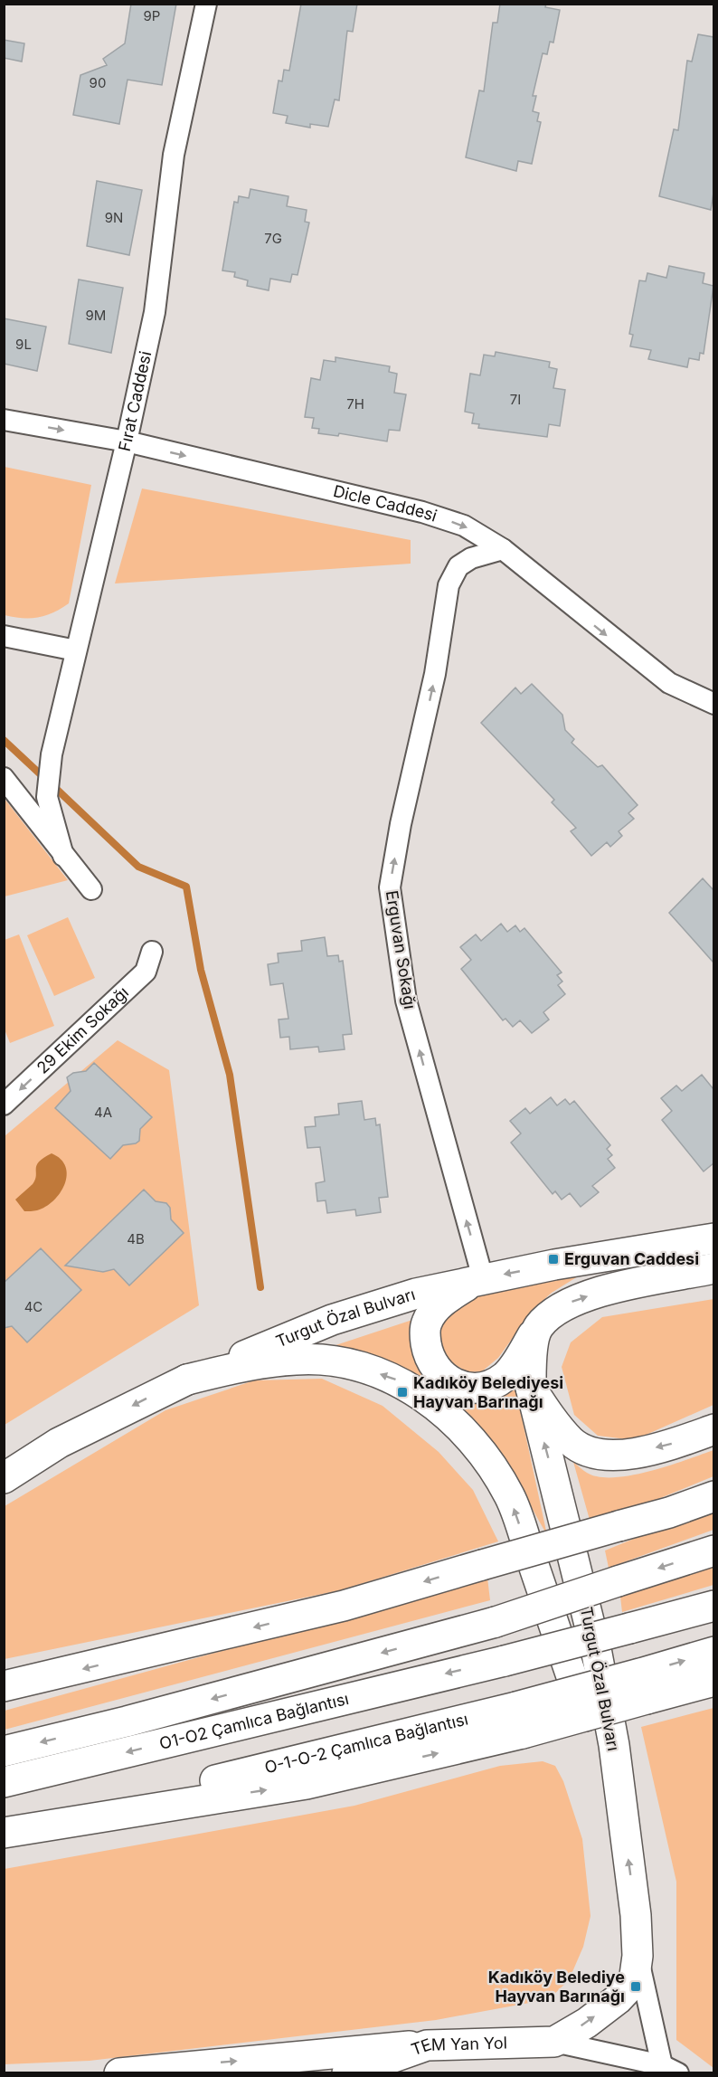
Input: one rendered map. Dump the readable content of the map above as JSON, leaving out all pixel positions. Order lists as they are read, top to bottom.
{
  "streets": {
    "main road": ["Turgut Özal Bulvarı", "O1-O2 Çamlıca Bağlantısı", "TEM Yan Yol"],
    "street": [
      "Fırat Caddesi",
      "Dicle Caddesi",
      "Erguvan Sokağı",
      "29 Ekim Sokağı"
    ]
  },
  "crossings": [
    ["Fırat Caddesi", "Dicle Caddesi"],
    ["Dicle Caddesi", "Erguvan Sokağı"],
    ["Erguvan Sokağı", "Turgut Özal Bulvarı"],
    ["Turgut Özal Bulvarı", "TEM Yan Yol"]
  ],
  "one_way": ["Dicle Caddesi", "Erguvan Sokağı", "29 Ekim Sokağı"],
  "places": {
    "transit": ["Erguvan Caddesi", "Kadıköy Belediyesi Hayvan Barınağı", "Kadıköy Belediye Hayvan Barınağı"]
  },
  "house_numbers": [
    "9P",
    "90",
    "9N",
    "7G",
    "9M",
    "9L",
    "7I",
    "7H",
    "4A",
    "4B",
    "4C"
  ]
}
